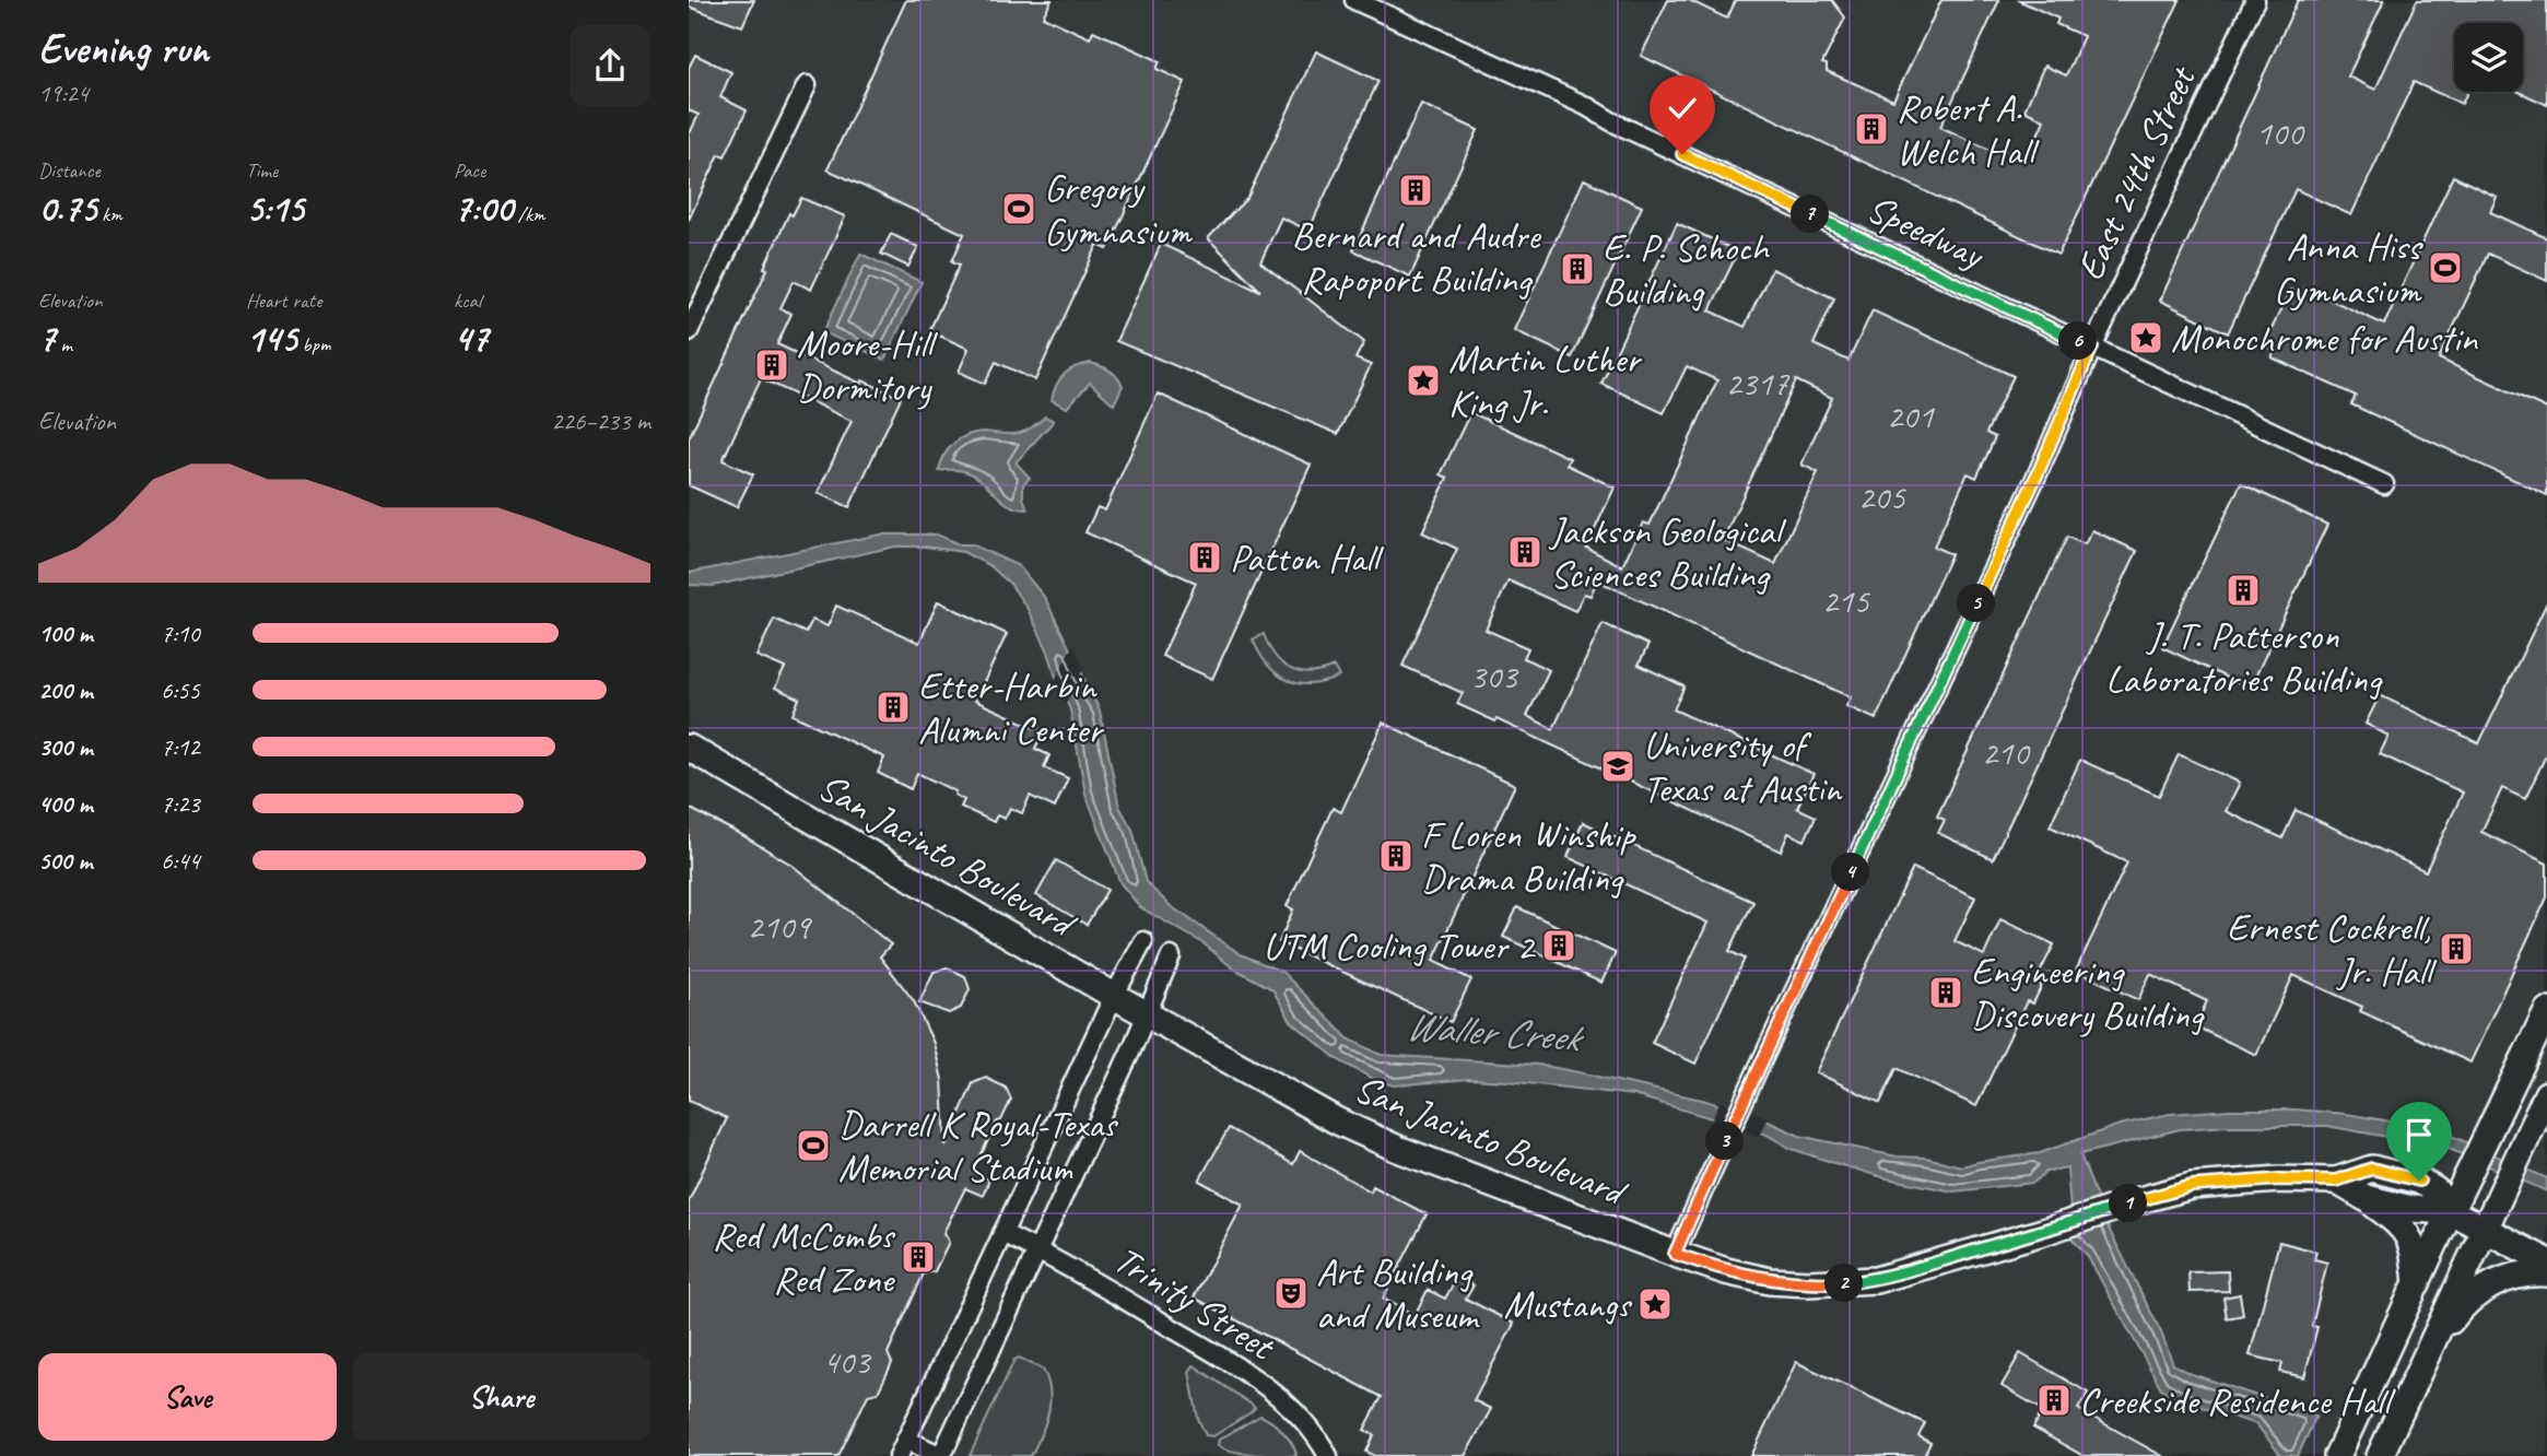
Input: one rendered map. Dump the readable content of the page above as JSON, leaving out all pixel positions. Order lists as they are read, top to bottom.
{
  "streets": {
    "street": [
      "East 24th Street",
      "Speedway",
      "San Jacinto Boulevard",
      "Trinity Street"
    ]
  },
  "crossings": [
    ["East 24th Street", "Speedway"],
    ["East 24th Street", "San Jacinto Boulevard"]
  ],
  "water": ["Waller Creek"],
  "places": {
    "building": [
      "Robert A. Welch Hall",
      "Bernard and Audre Rapoport Building",
      "E. P. Schoch Building",
      "Moore-Hill Dormitory",
      "Jackson Geological Sciences Building",
      "Patton Hall",
      "J. T. Patterson Laboratories Building",
      "Etter-Harbin Alumni Center",
      "F Loren Winship Drama Building",
      "UTM Cooling Tower 2",
      "Ernest Cockrell, Jr. Hall",
      "Engineering Discovery Building",
      "Red McCombs Red Zone",
      "Creekside Residence Hall"
    ],
    "sports": ["Gregory Gymnasium", "Anna Hiss Gymnasium", "Darrell K Royal-Texas Memorial Stadium"],
    "place": ["Monochrome for Austin", "Martin Luther King Jr.", "Mustangs"],
    "school or university": ["University of Texas at Austin"],
    "theatre": ["Art Building and Museum"]
  },
  "house_numbers": [
    "100",
    "2317",
    "201",
    "205",
    "215",
    "303",
    "210",
    "2109",
    "403"
  ],
  "page": {
    "heading": ["Evening run", "19:24"],
    "stats": [
      ["Distance", "0.75 km"],
      ["Time", "5:15"],
      ["Pace", "7:00 /km"],
      ["Elevation", "7 m"],
      ["Heart rate", "145 bpm"],
      ["kcal", "47"]
    ],
    "pins": [
      "7",
      "6",
      "5",
      "4",
      "3",
      "1",
      "2"
    ],
    "chart": ["Elevation", "226–233 m"],
    "list": [
      {
        "name": "100 m",
        "note": "7:10"
      },
      {
        "name": "200 m",
        "note": "6:55"
      },
      {
        "name": "300 m",
        "note": "7:12"
      },
      {
        "name": "400 m",
        "note": "7:23"
      },
      {
        "name": "500 m",
        "note": "6:44"
      }
    ],
    "buttons": ["Save", "Share"]
  }
}
